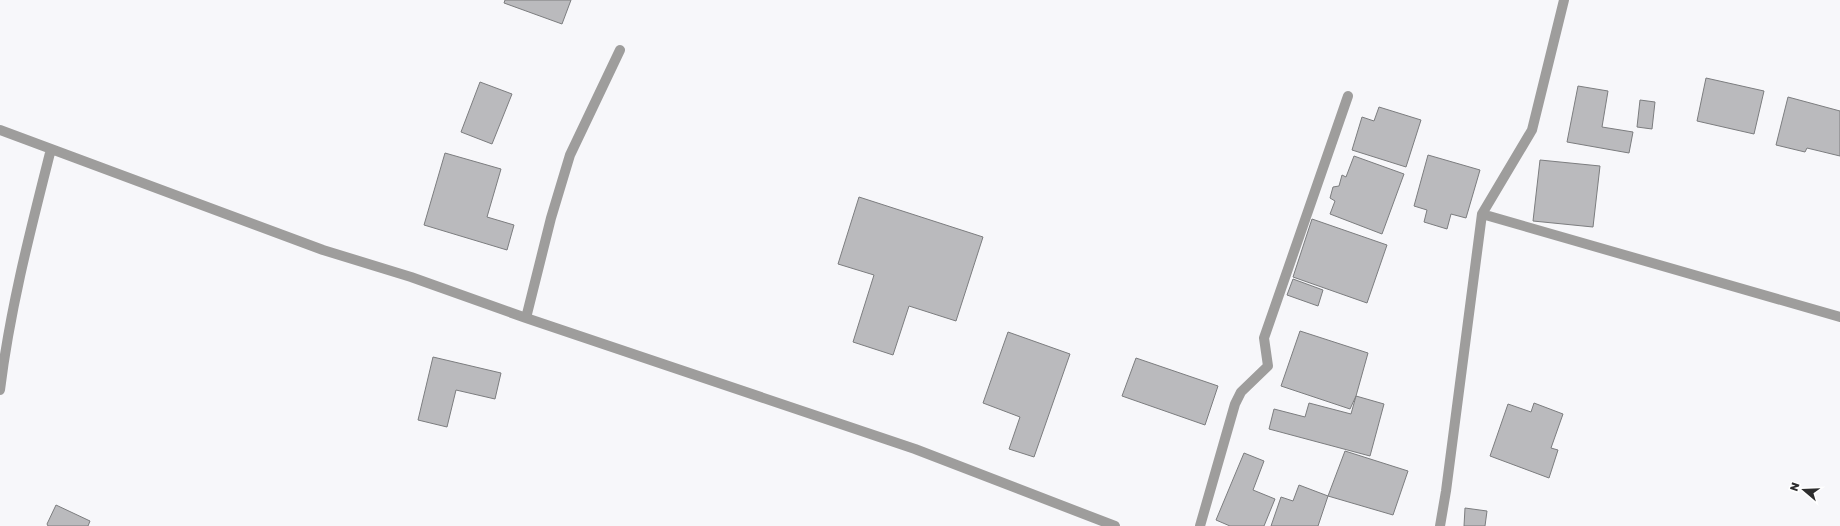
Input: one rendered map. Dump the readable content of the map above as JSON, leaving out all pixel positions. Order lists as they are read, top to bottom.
{
  "north": "left"
}
